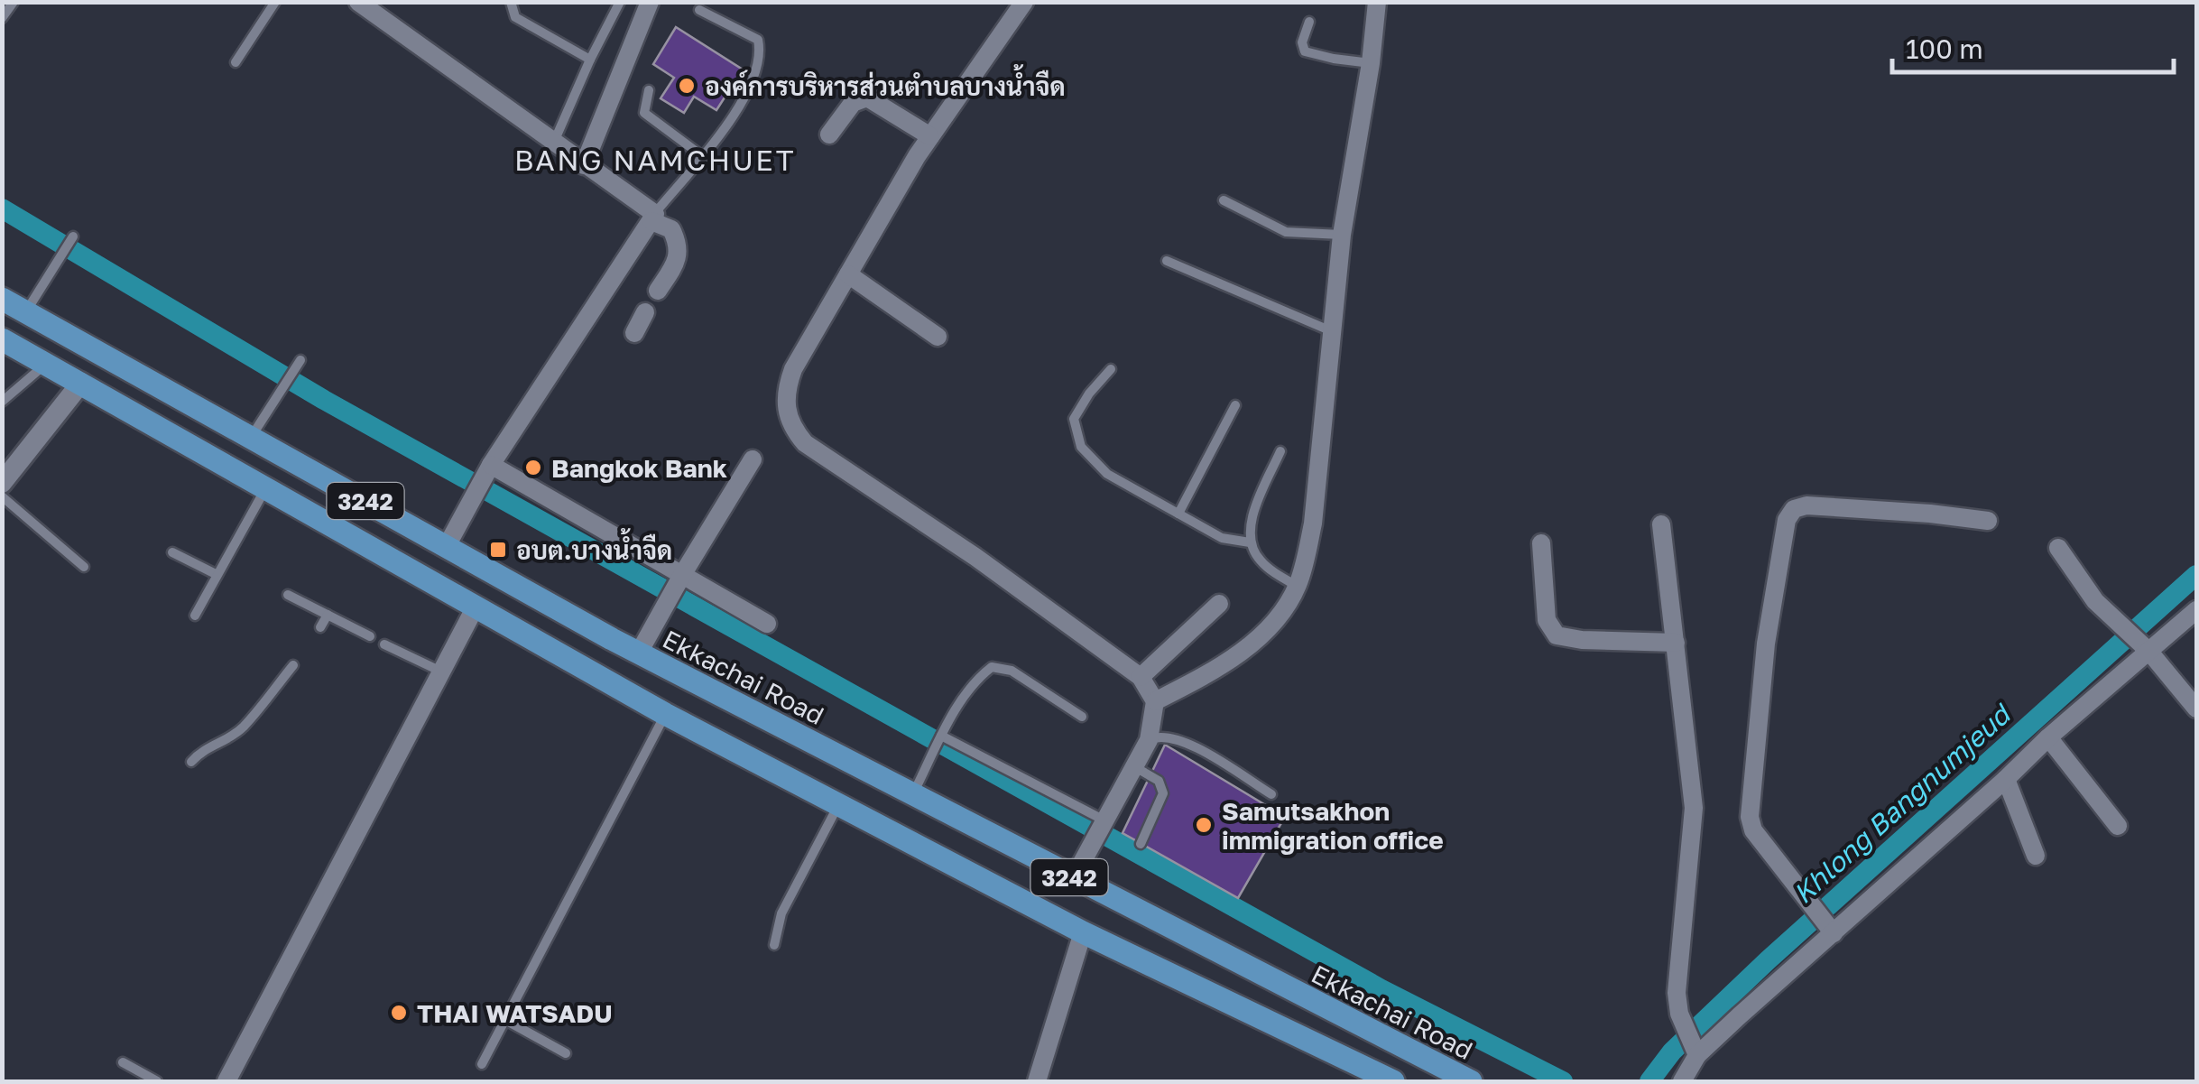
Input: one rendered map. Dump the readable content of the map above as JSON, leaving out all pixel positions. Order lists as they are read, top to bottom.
{
  "streets": {
    "main road": ["3242", "Ekkachai Road"]
  },
  "districts": ["BANG NAMCHUET"],
  "water": ["Khlong Bangnumjeud"],
  "places": {
    "other": [
      "องค์การบริหารส่วนตำบลบางน้ำจืด",
      "Bangkok Bank",
      "Samutsakhon immigration office",
      "THAI WATSADU"
    ],
    "transit": ["อบต.บางน้ำจืด"]
  },
  "scale_bar": "100 m"
}
